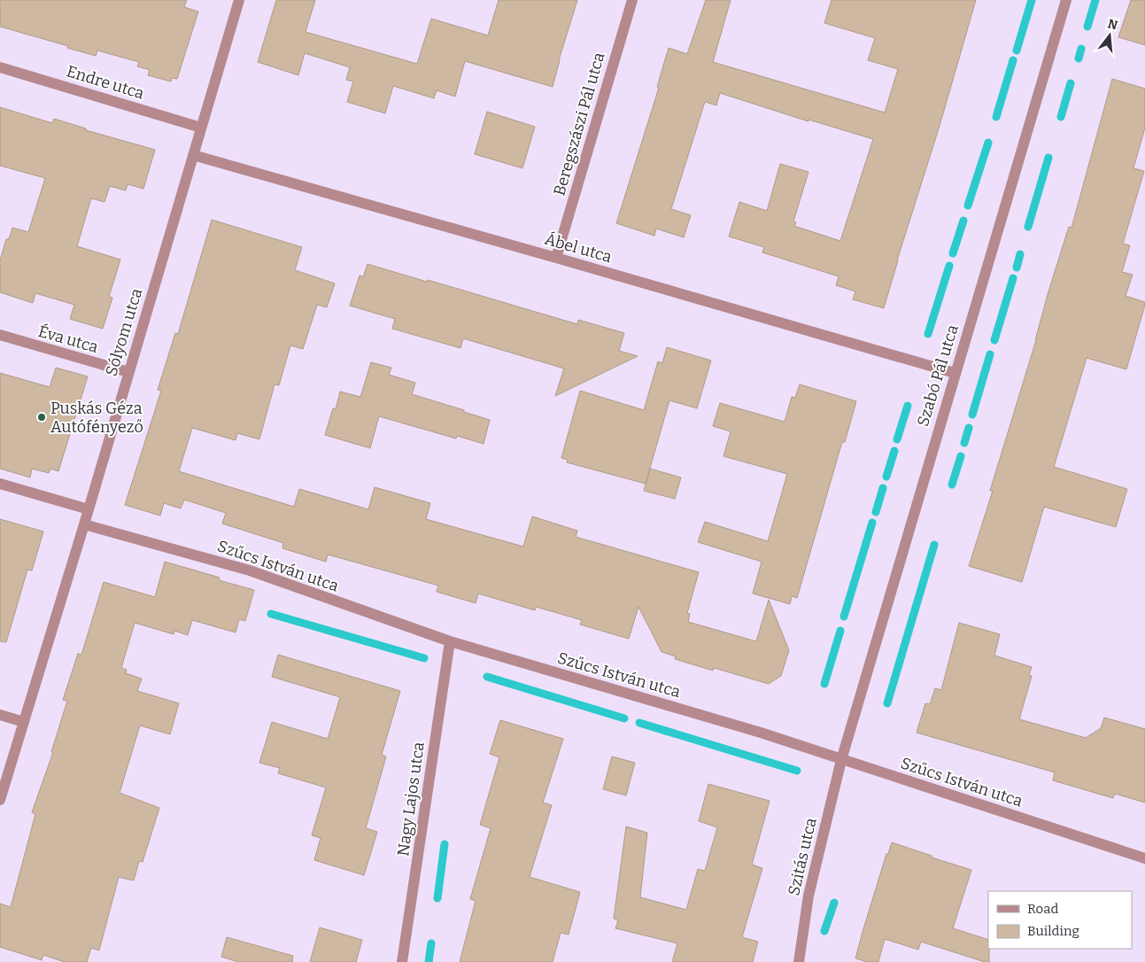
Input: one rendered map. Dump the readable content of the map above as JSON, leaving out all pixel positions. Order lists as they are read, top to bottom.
{
  "streets": {
    "street": [
      "Endre utca",
      "Beregszászi Pál utca",
      "Ábel utca",
      "Sólyom utca",
      "Éva utca",
      "Szabó Pál utca",
      "Szűcs István utca",
      "Nagy Lajos utca",
      "Szitás utca"
    ]
  },
  "crossings": [
    ["Endre utca", "Sólyom utca"],
    ["Beregszászi Pál utca", "Ábel utca"],
    ["Ábel utca", "Sólyom utca"],
    ["Ábel utca", "Szabó Pál utca"],
    ["Sólyom utca", "Éva utca"],
    ["Sólyom utca", "Szűcs István utca"],
    ["Szabó Pál utca", "Szűcs István utca"],
    ["Szabó Pál utca", "Szitás utca"],
    ["Szűcs István utca", "Nagy Lajos utca"],
    ["Szűcs István utca", "Szitás utca"]
  ],
  "places": ["Puskás Géza Autófényező"],
  "legend": ["Road", "Building"],
  "north": "top"
}
